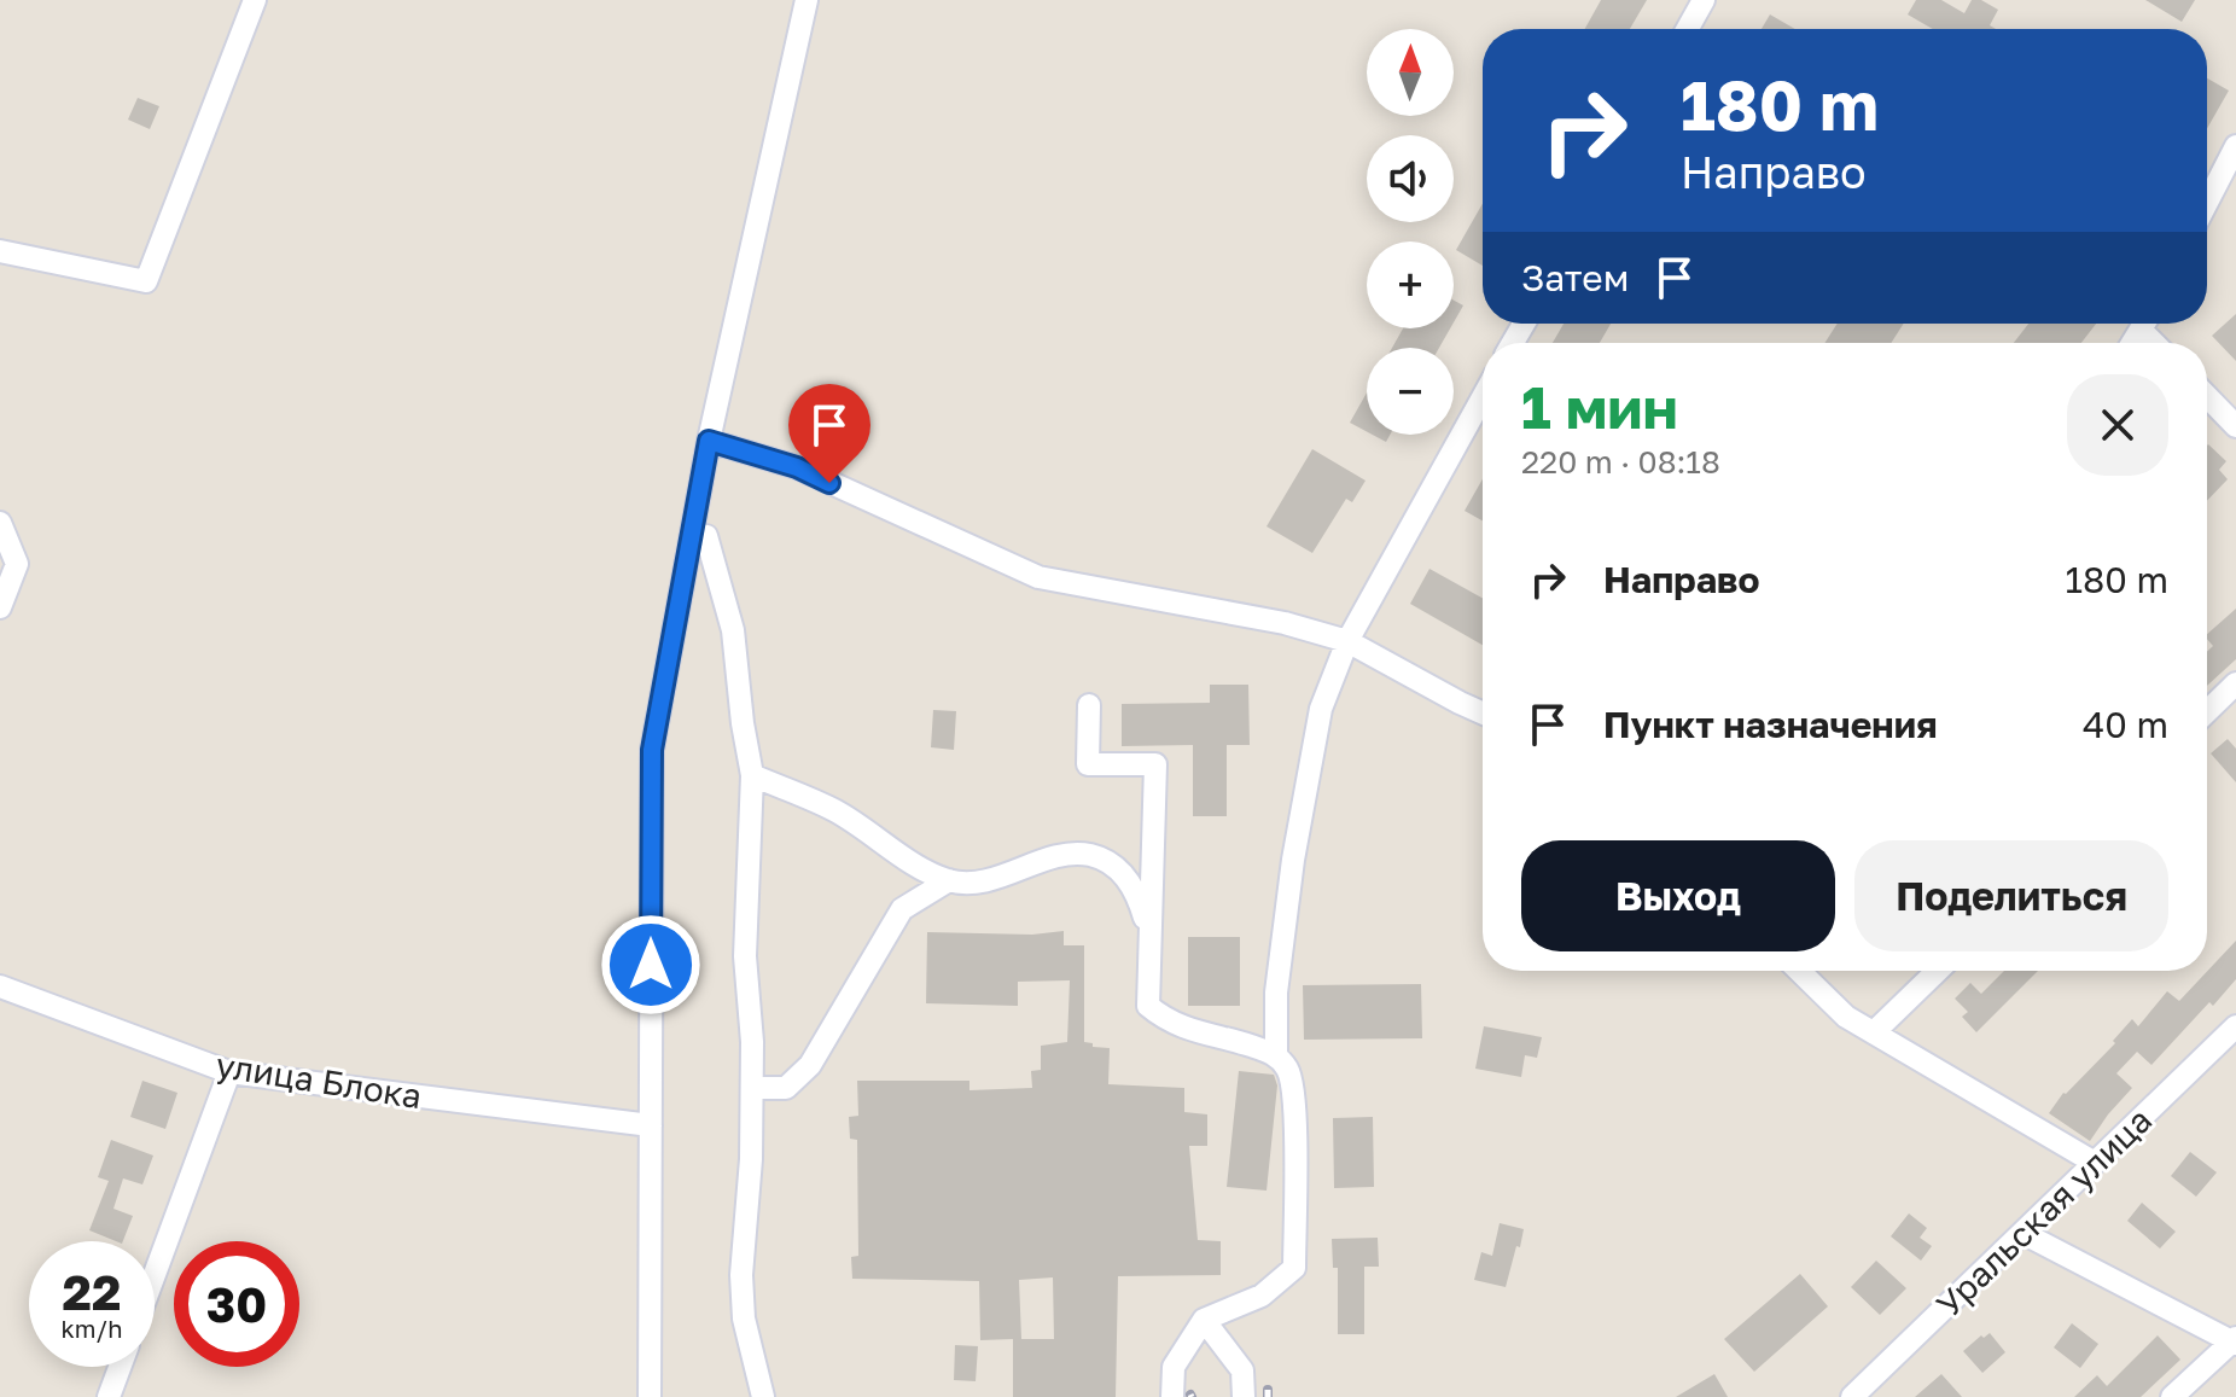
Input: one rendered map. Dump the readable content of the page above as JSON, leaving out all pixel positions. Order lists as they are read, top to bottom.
{
  "streets": {
    "street": ["улица Блока", "Уральская улица"]
  },
  "north": "top",
  "page": {
    "map_buttons": ["+", "−"],
    "turn": ["180 m", "Направо"],
    "then": "Затем",
    "heading": ["1 мин", "220 m · 08:18"],
    "list": [
      {
        "name": "Направо",
        "value": "180 m"
      },
      {
        "name": "Пункт назначения",
        "value": "40 m"
      }
    ],
    "buttons": ["Выход", "Поделиться"],
    "speed": "22 km/h",
    "limit": "30"
  }
}
